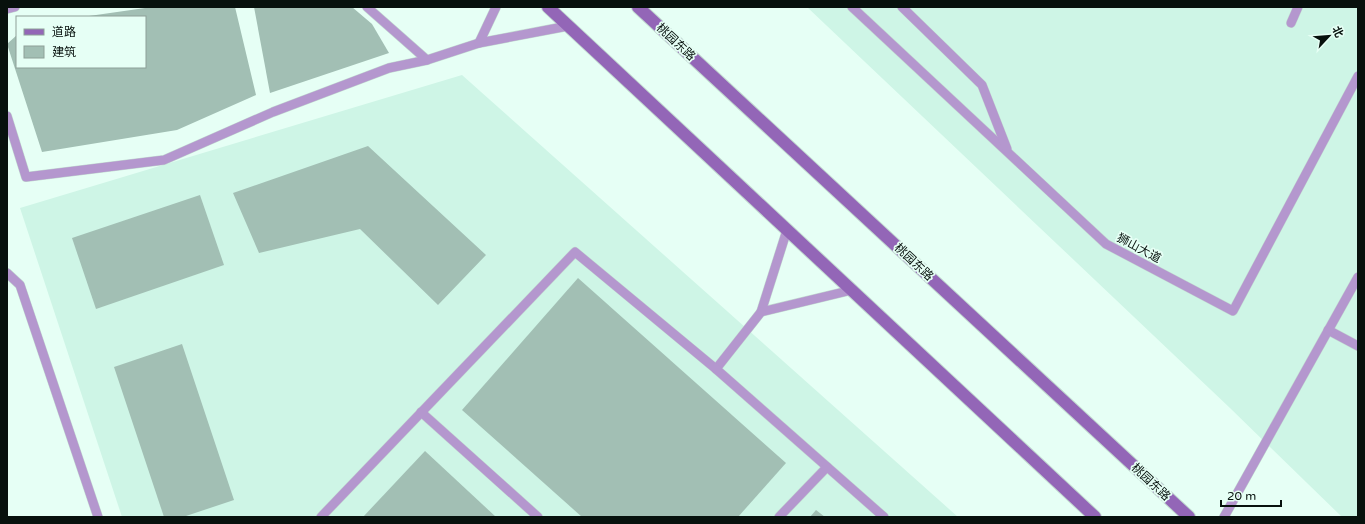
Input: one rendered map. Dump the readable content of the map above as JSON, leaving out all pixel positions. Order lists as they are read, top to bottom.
{
  "streets": {
    "main road": ["桃园东路"],
    "lane": ["狮山大道"]
  },
  "legend": ["道路", "建筑"],
  "scale_bar": "20 m",
  "north": "top right"
}
